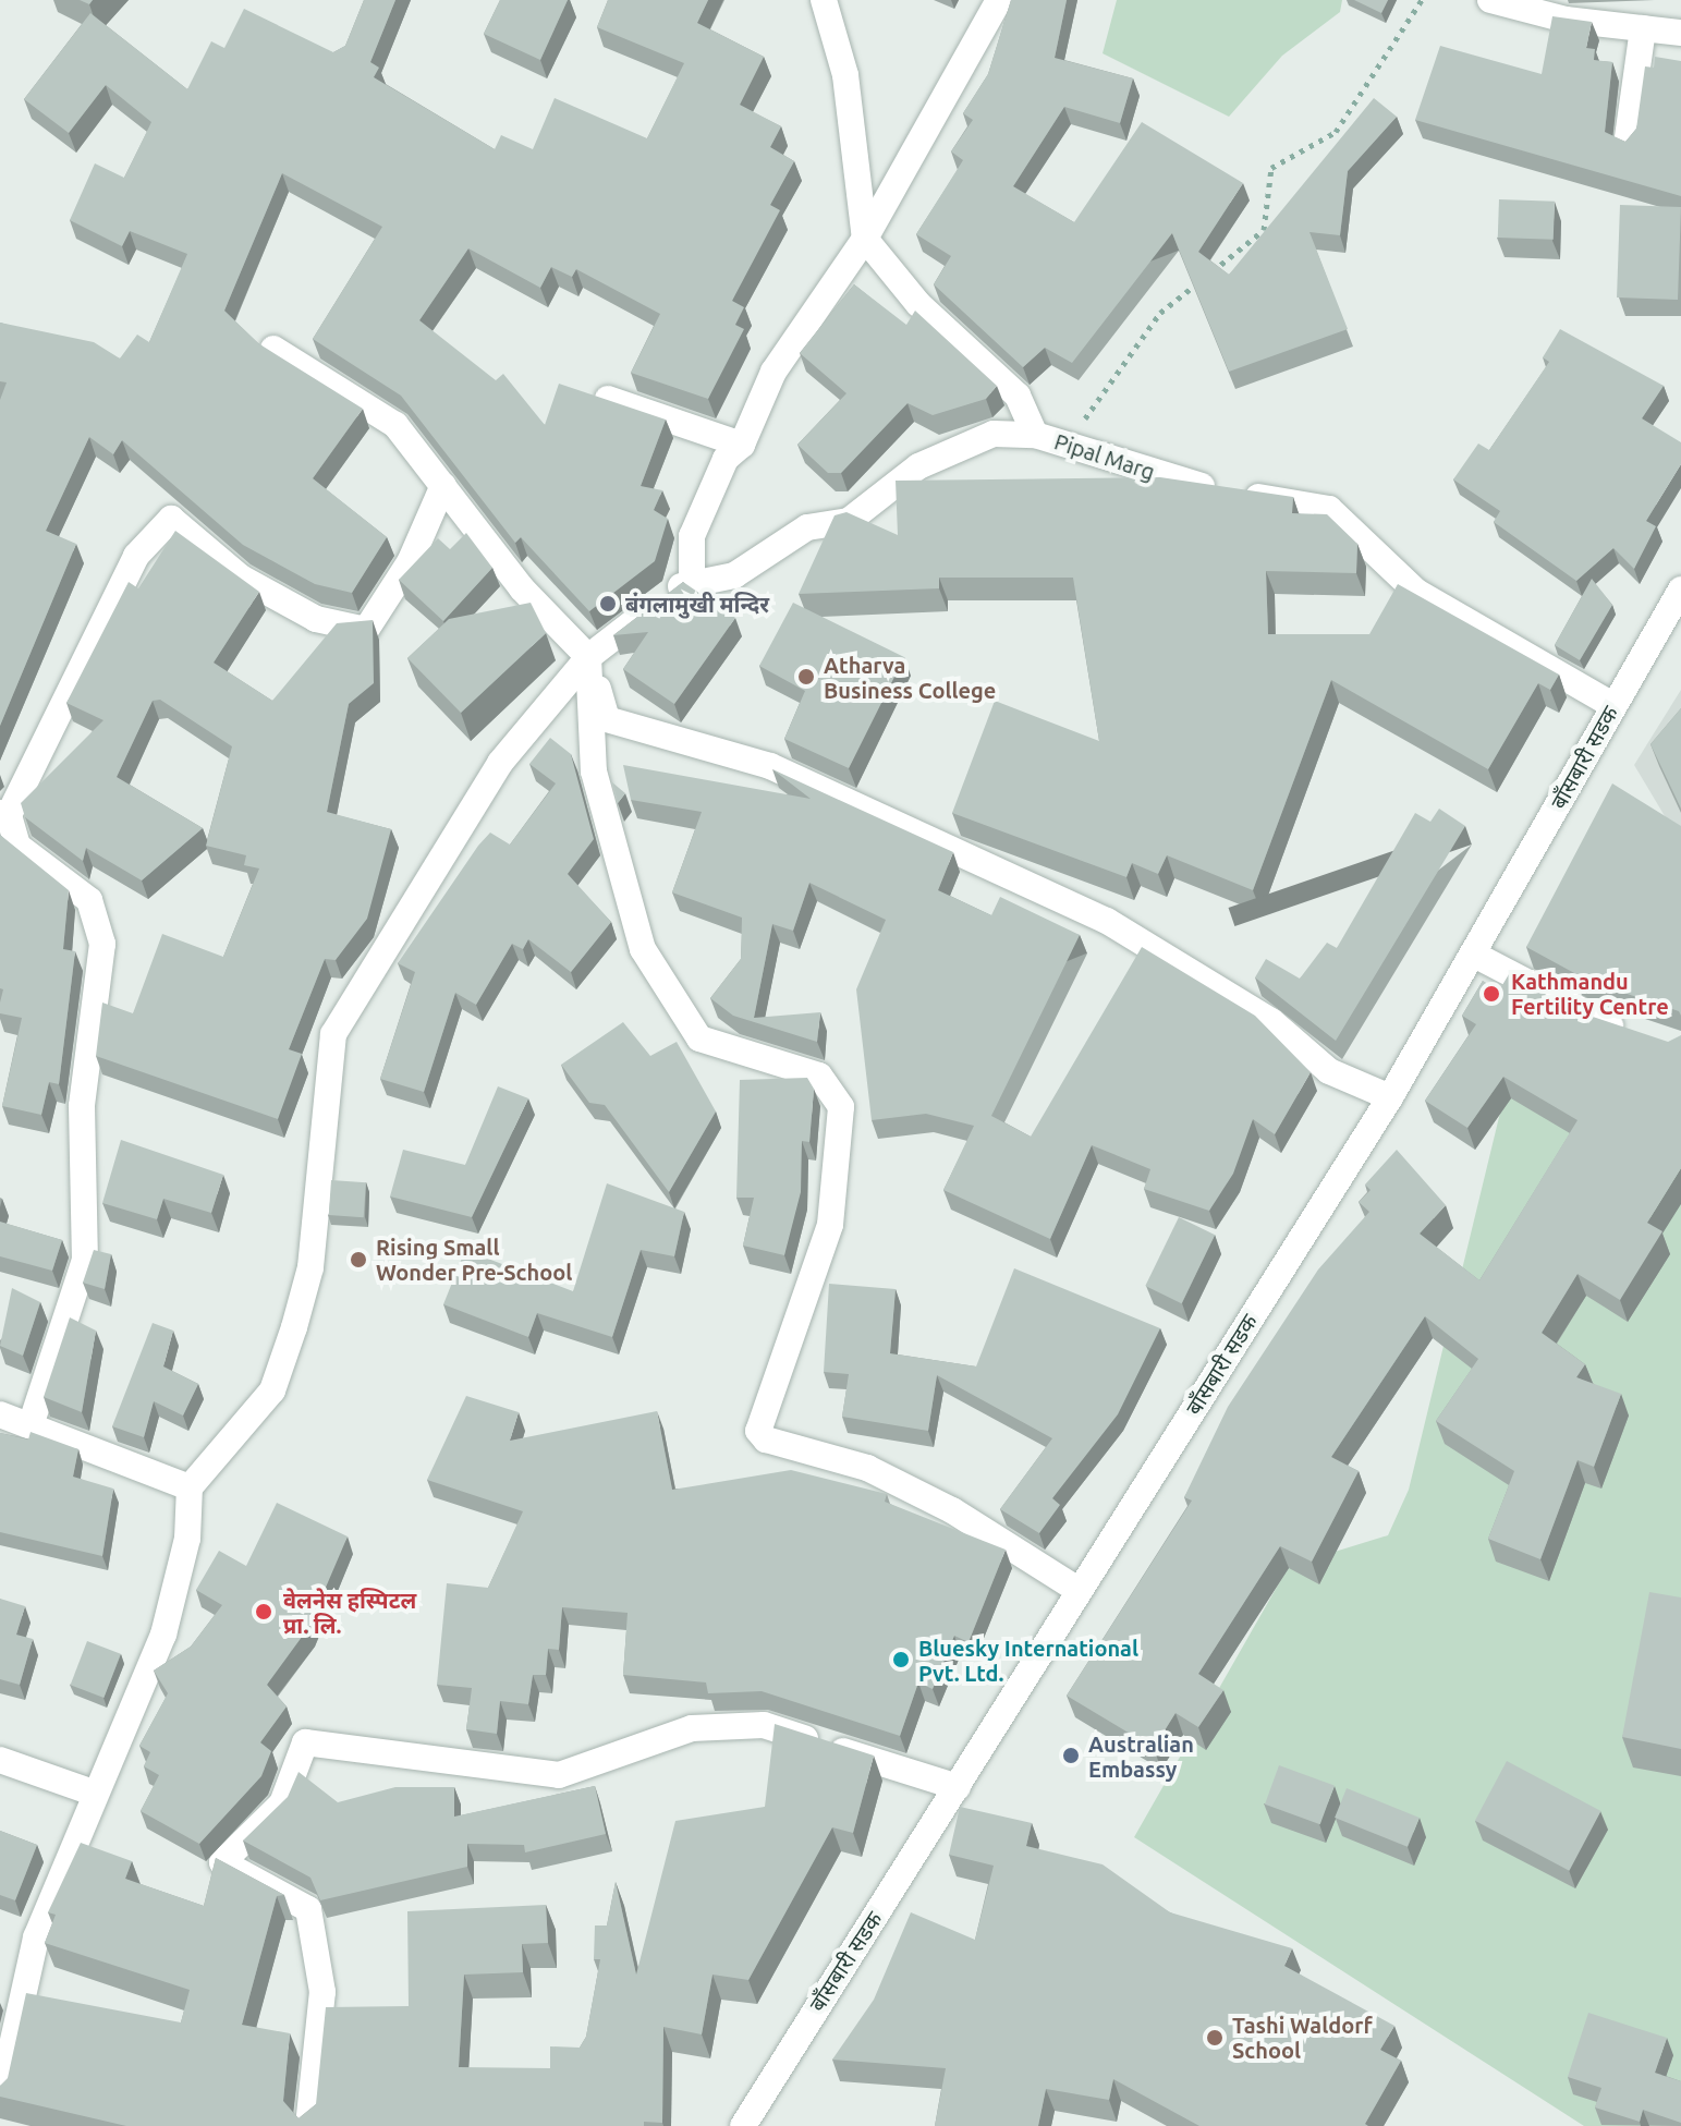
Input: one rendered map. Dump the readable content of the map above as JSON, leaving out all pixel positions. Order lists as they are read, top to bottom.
{
  "streets": {
    "street": ["Pipal Marg", "बाँसबारी सडक"]
  },
  "crossings": [
    ["Pipal Marg", "बाँसबारी सडक"]
  ],
  "places": [
    "बंगलामुखी मन्दिर",
    "Atharva Business College",
    "Kathmandu Fertility Centre",
    "Rising Small Wonder Pre-School",
    "वेलनेस हस्पिटल प्रा. लि.",
    "Bluesky International Pvt. Ltd.",
    "Australian Embassy",
    "Tashi Waldorf School"
  ]
}
